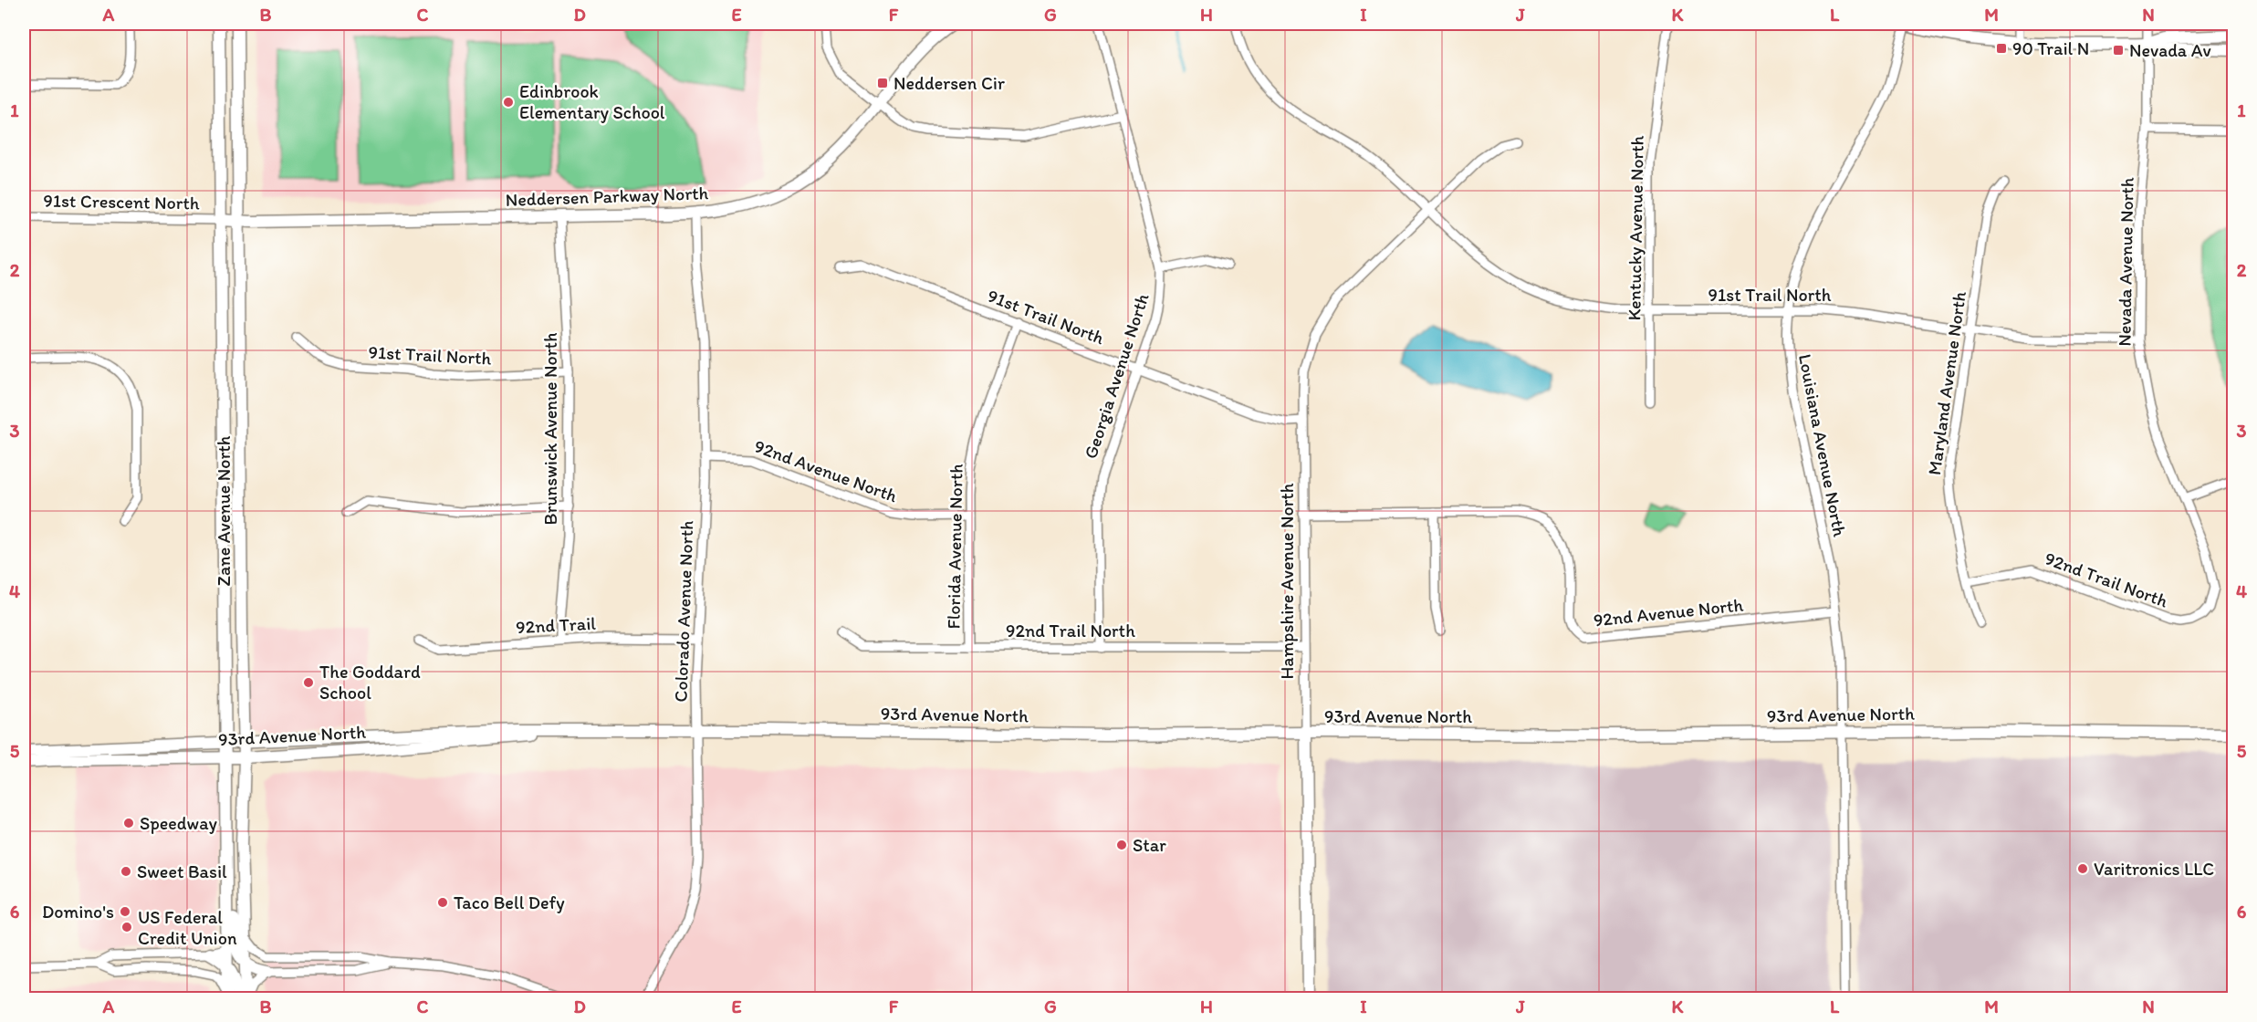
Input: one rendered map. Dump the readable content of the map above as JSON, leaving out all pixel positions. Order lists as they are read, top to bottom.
{
  "streets": {
    "street": [
      "Neddersen Parkway North",
      "91st Crescent North",
      "Kentucky Avenue North",
      "Nevada Avenue North",
      "91st Trail North",
      "Georgia Avenue North",
      "Maryland Avenue North",
      "Brunswick Avenue North",
      "Louisiana Avenue North",
      "92nd Avenue North",
      "Zane Avenue North",
      "Florida Avenue North",
      "92nd Trail North",
      "Hampshire Avenue North",
      "Colorado Avenue North",
      "92nd Trail",
      "93rd Avenue North"
    ]
  },
  "crossings": [
    ["Neddersen Parkway North", "91st Crescent North"],
    ["Neddersen Parkway North", "Brunswick Avenue North"],
    ["Neddersen Parkway North", "Zane Avenue North"],
    ["Neddersen Parkway North", "Colorado Avenue North"],
    ["91st Crescent North", "Zane Avenue North"],
    ["Kentucky Avenue North", "91st Trail North"],
    ["Nevada Avenue North", "91st Trail North"],
    ["Nevada Avenue North", "92nd Trail North"],
    ["91st Trail North", "Georgia Avenue North"],
    ["91st Trail North", "Maryland Avenue North"],
    ["91st Trail North", "Brunswick Avenue North"],
    ["91st Trail North", "Louisiana Avenue North"],
    ["91st Trail North", "Florida Avenue North"],
    ["91st Trail North", "Hampshire Avenue North"],
    ["Georgia Avenue North", "92nd Trail North"],
    ["Maryland Avenue North", "92nd Trail North"],
    ["Brunswick Avenue North", "92nd Trail"],
    ["Louisiana Avenue North", "92nd Avenue North"],
    ["Louisiana Avenue North", "93rd Avenue North"],
    ["92nd Avenue North", "Florida Avenue North"],
    ["92nd Avenue North", "Hampshire Avenue North"],
    ["92nd Avenue North", "Colorado Avenue North"],
    ["Zane Avenue North", "93rd Avenue North"],
    ["Florida Avenue North", "92nd Trail North"],
    ["92nd Trail North", "Hampshire Avenue North"],
    ["Hampshire Avenue North", "93rd Avenue North"],
    ["Colorado Avenue North", "92nd Trail"],
    ["Colorado Avenue North", "93rd Avenue North"]
  ],
  "places": {
    "transit": ["90 Trail N", "Nevada Av", "Neddersen Cir"],
    "other": [
      "Edinbrook Elementary School",
      "The Goddard School",
      "Speedway",
      "Star",
      "Varitronics LLC",
      "Sweet Basil",
      "Taco Bell Defy",
      "Domino's",
      "US Federal Credit Union"
    ]
  },
  "grid": {
    "columns": [
      "A",
      "B",
      "C",
      "D",
      "E",
      "F",
      "G",
      "H",
      "I",
      "J",
      "K",
      "L",
      "M",
      "N"
    ],
    "rows": [
      "1",
      "2",
      "3",
      "4",
      "5",
      "6"
    ]
  }
}
